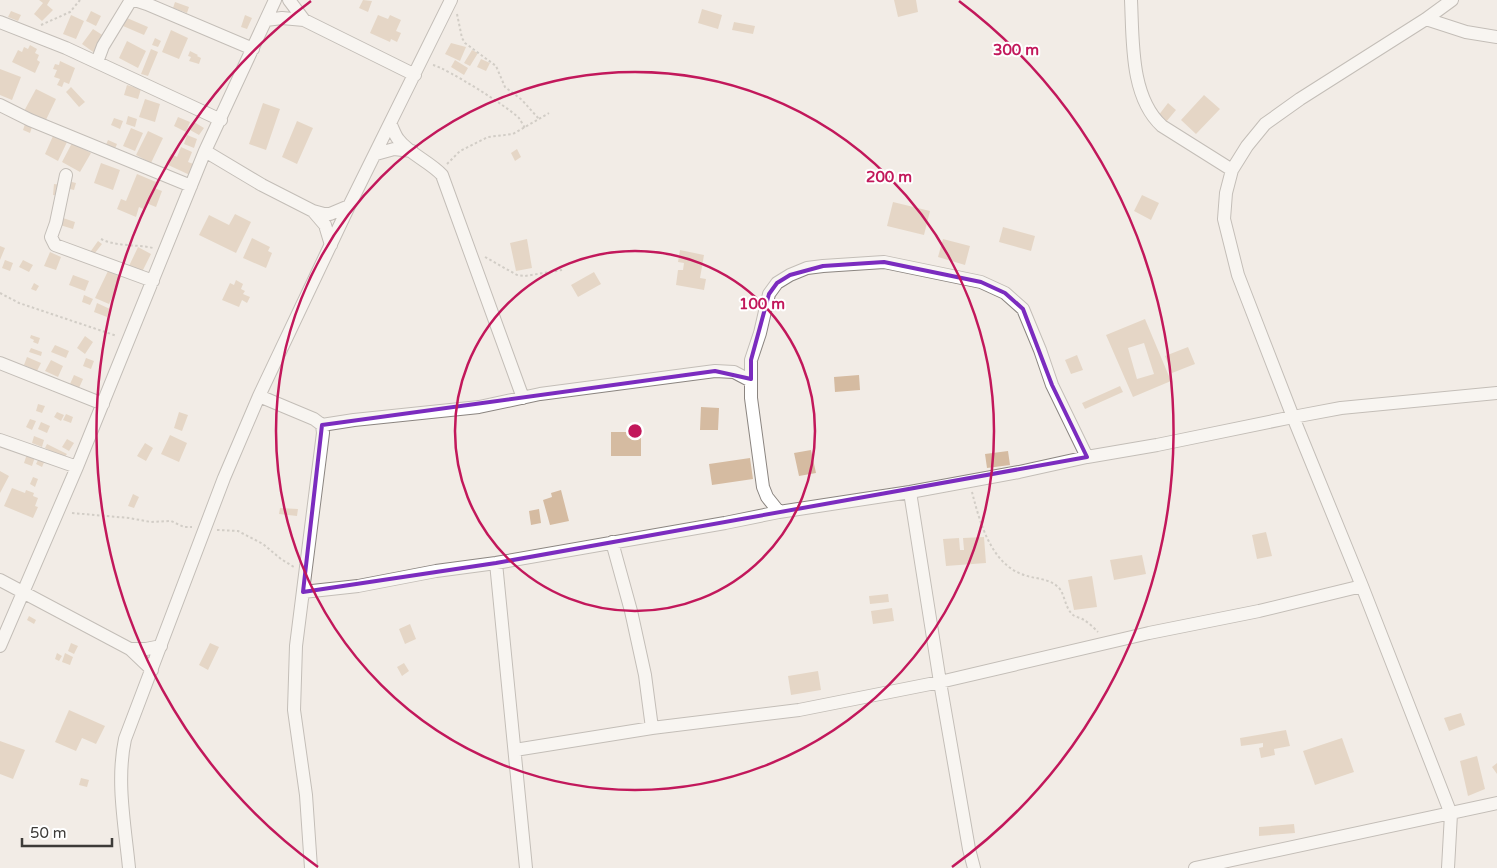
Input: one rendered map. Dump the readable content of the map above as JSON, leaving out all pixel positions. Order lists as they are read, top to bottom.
{
  "scale_bar": "50 m",
  "rings": ["300 m", "200 m", "100 m"]
}
